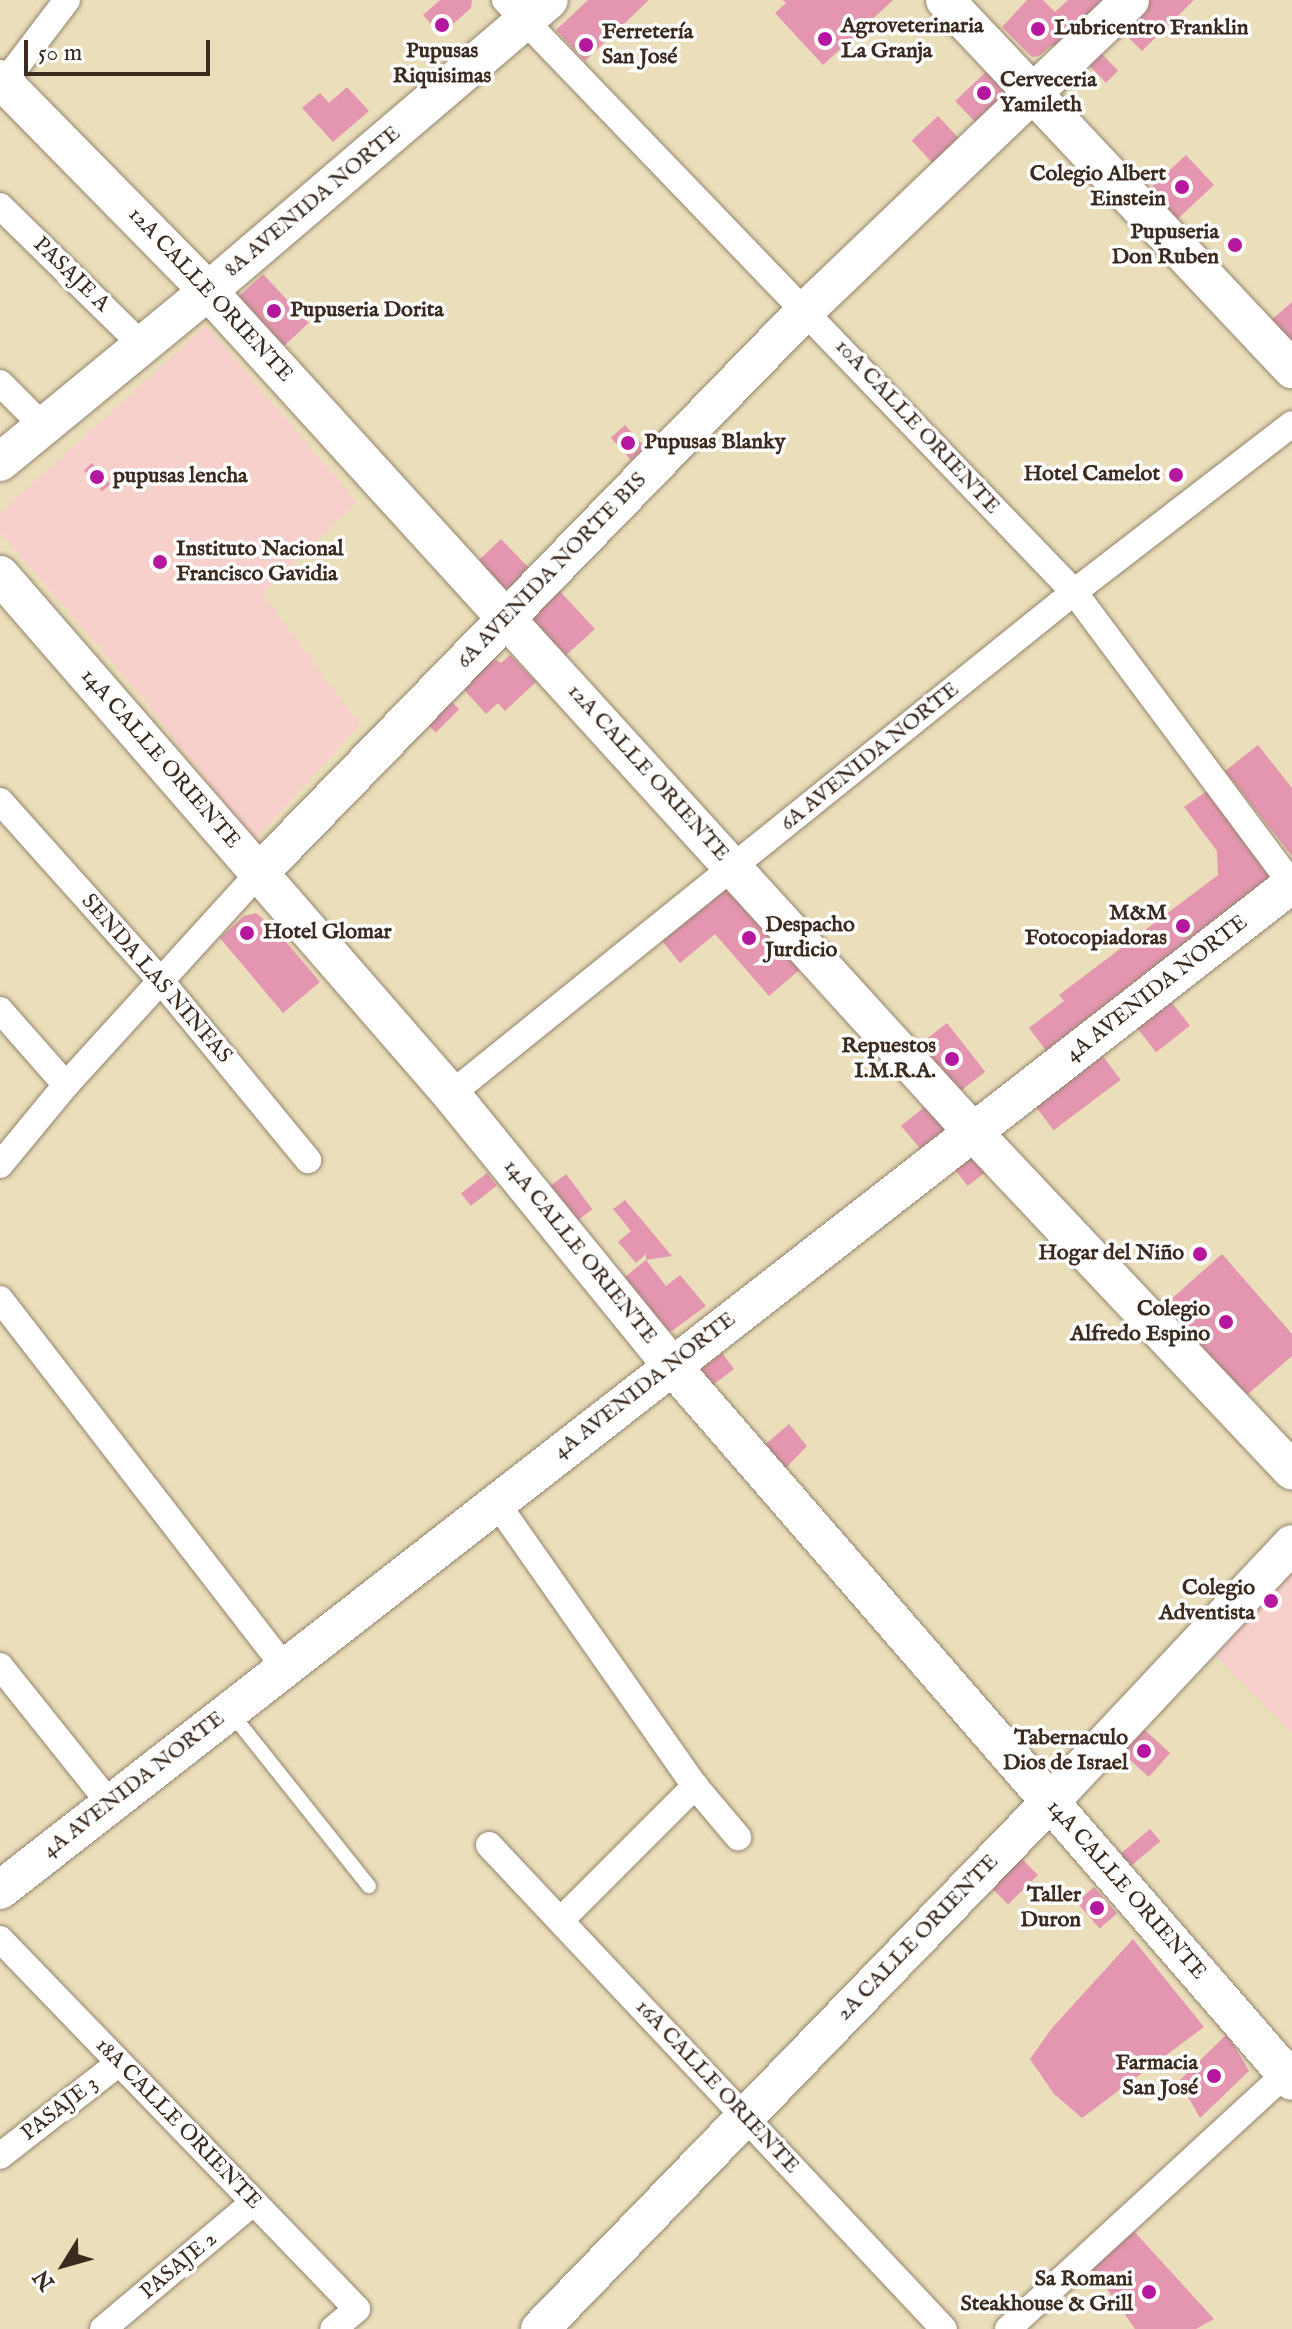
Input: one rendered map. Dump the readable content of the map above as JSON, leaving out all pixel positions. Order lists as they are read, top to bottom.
{
  "streets": {
    "street": [
      "8A AVENIDA NORTE",
      "PASAJE A",
      "12A CALLE ORIENTE",
      "10A CALLE ORIENTE",
      "6A AVENIDA NORTE BIS",
      "6A AVENIDA NORTE",
      "14A CALLE ORIENTE",
      "SENDA LAS NINFAS",
      "4A AVENIDA NORTE",
      "2A CALLE ORIENTE",
      "16A CALLE ORIENTE",
      "PASAJE 3",
      "18A CALLE ORIENTE",
      "PASAJE 2"
    ]
  },
  "crossings": [
    ["8A AVENIDA NORTE", "PASAJE A"],
    ["8A AVENIDA NORTE", "12A CALLE ORIENTE"],
    ["8A AVENIDA NORTE", "10A CALLE ORIENTE"],
    ["12A CALLE ORIENTE", "6A AVENIDA NORTE BIS"],
    ["12A CALLE ORIENTE", "6A AVENIDA NORTE"],
    ["12A CALLE ORIENTE", "4A AVENIDA NORTE"],
    ["10A CALLE ORIENTE", "6A AVENIDA NORTE BIS"],
    ["10A CALLE ORIENTE", "6A AVENIDA NORTE"],
    ["10A CALLE ORIENTE", "4A AVENIDA NORTE"],
    ["6A AVENIDA NORTE BIS", "14A CALLE ORIENTE"],
    ["6A AVENIDA NORTE BIS", "SENDA LAS NINFAS"],
    ["6A AVENIDA NORTE", "14A CALLE ORIENTE"],
    ["14A CALLE ORIENTE", "4A AVENIDA NORTE"],
    ["14A CALLE ORIENTE", "2A CALLE ORIENTE"],
    ["2A CALLE ORIENTE", "16A CALLE ORIENTE"],
    ["PASAJE 3", "18A CALLE ORIENTE"],
    ["18A CALLE ORIENTE", "PASAJE 2"]
  ],
  "places": [
    "Pupusas Riquisimas",
    "Lubricentro Franklin",
    "Agroveterinaria La Granja",
    "Ferretería San José",
    "Cerveceria Yamileth",
    "Colegio Albert Einstein",
    "Pupuseria Don Ruben",
    "Pupuseria Dorita",
    "Pupusas Blanky",
    "Hotel Camelot",
    "pupusas lencha",
    "Instituto Nacional Francisco Gavidia",
    "M&M Fotocopiadoras",
    "Hotel Glomar",
    "Despacho Jurdicio",
    "Repuestos I.M.R.A.",
    "Hogar del Niño",
    "Colegio Alfredo Espino",
    "Colegio Adventista",
    "Tabernaculo Dios de Israel",
    "Taller Duron",
    "Farmacia San José",
    "Sa Romani Steakhouse & Grill"
  ],
  "scale_bar": "50 m",
  "north": "bottom left"
}
